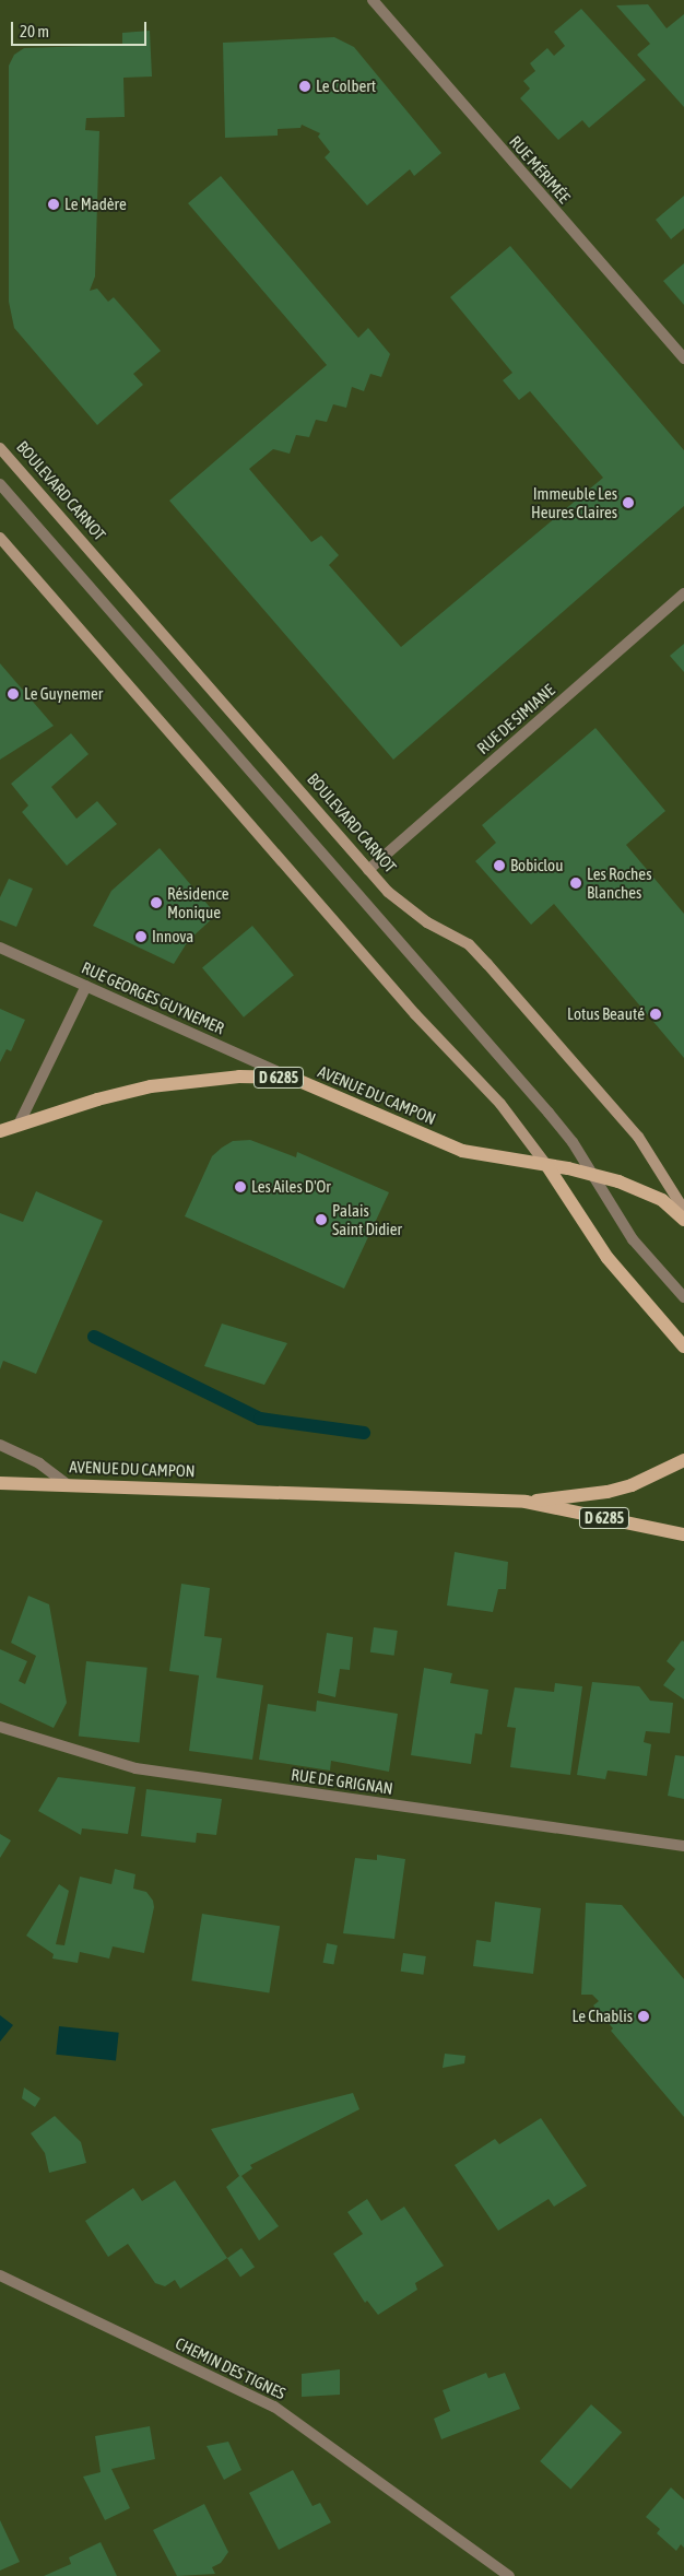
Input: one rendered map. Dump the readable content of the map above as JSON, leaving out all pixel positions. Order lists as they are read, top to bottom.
{
  "streets": {
    "main road": ["BOULEVARD CARNOT", "D 6285", "AVENUE DU CAMPON"],
    "street": [
      "RUE MÉRIMÉE",
      "RUE DE SIMIANE",
      "RUE GEORGES GUYNEMER",
      "RUE DE GRIGNAN",
      "CHEMIN DES TIGNES"
    ]
  },
  "crossings": [
    ["BOULEVARD CARNOT", "RUE DE SIMIANE"],
    ["RUE GEORGES GUYNEMER", "AVENUE DU CAMPON"]
  ],
  "places": [
    "Le Colbert",
    "Le Madère",
    "Immeuble Les Heures Claires",
    "Le Guynemer",
    "Bobiclou",
    "Les Roches Blanches",
    "Résidence Monique",
    "Innova",
    "Lotus Beauté",
    "Les Ailes D'Or",
    "Palais Saint Didier",
    "Le Chablis"
  ],
  "scale_bar": "20 m"
}
